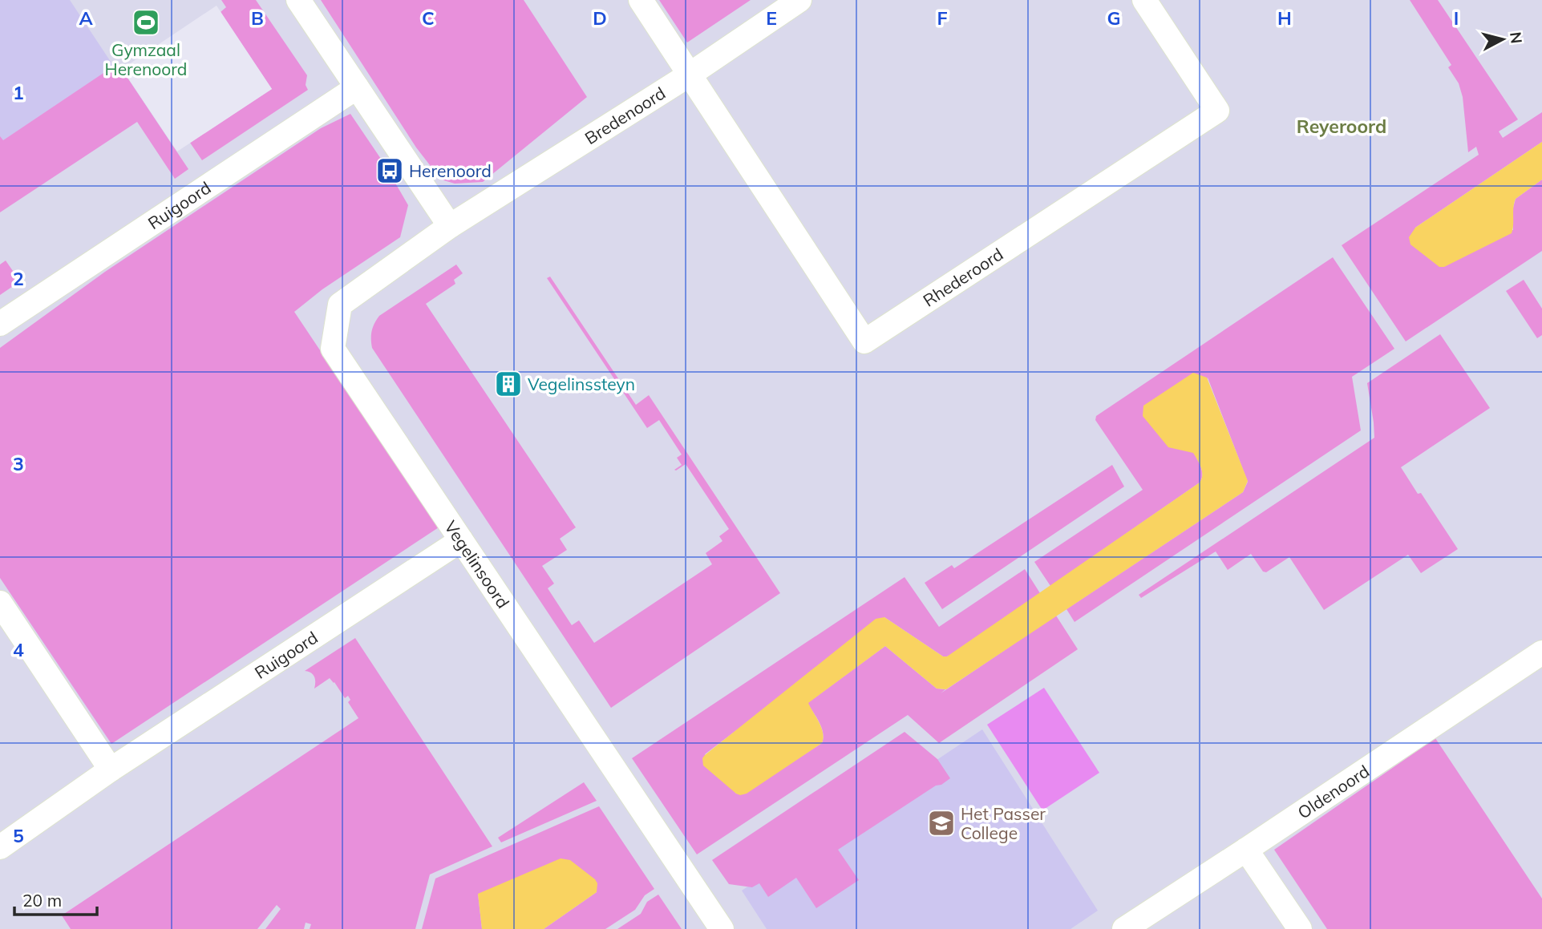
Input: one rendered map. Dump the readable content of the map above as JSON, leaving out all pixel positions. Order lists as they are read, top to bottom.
{
  "streets": {
    "street": [
      "Bredenoord",
      "Ruigoord",
      "Rhederoord",
      "Vegelinsoord",
      "Oldenoord"
    ]
  },
  "crossings": [
    ["Bredenoord", "Rhederoord"],
    ["Bredenoord", "Vegelinsoord"],
    ["Ruigoord", "Vegelinsoord"]
  ],
  "districts": ["Reyeroord"],
  "places": {
    "sports": ["Gymzaal Herenoord"],
    "bus stop": ["Herenoord"],
    "building": ["Vegelinssteyn"],
    "school or university": ["Het Passer College"]
  },
  "scale_bar": "20 m",
  "north": "right",
  "grid": {
    "columns": [
      "A",
      "B",
      "C",
      "D",
      "E",
      "F",
      "G",
      "H",
      "I"
    ],
    "rows": [
      "1",
      "2",
      "3",
      "4",
      "5"
    ]
  }
}
